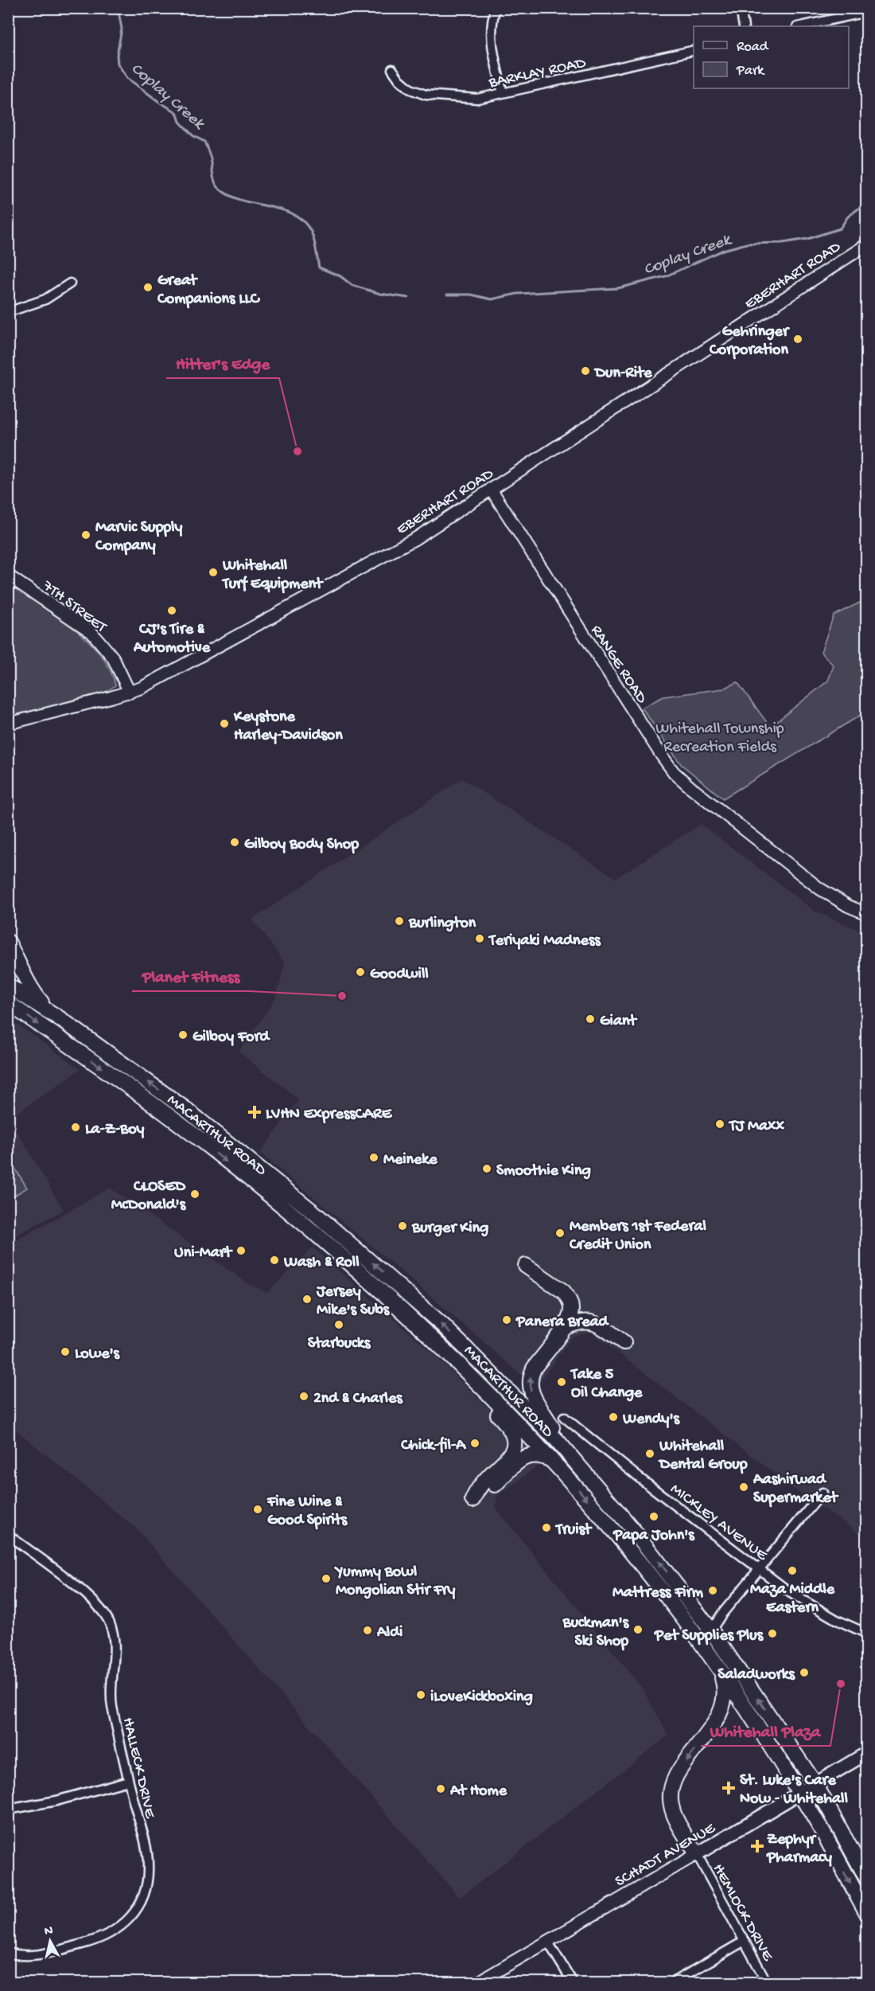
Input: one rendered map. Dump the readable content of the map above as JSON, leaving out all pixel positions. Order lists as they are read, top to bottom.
{
  "streets": {
    "highway": ["MACARTHUR ROAD"],
    "main road": ["SCHADT AVENUE"],
    "street": [
      "BARKLAY ROAD",
      "EBERHART ROAD",
      "7TH STREET",
      "RANGE ROAD",
      "MICKLEY AVENUE",
      "HALLECK DRIVE",
      "HEMLOCK DRIVE"
    ]
  },
  "crossings": [
    ["EBERHART ROAD", "7TH STREET"],
    ["EBERHART ROAD", "RANGE ROAD"],
    ["MACARTHUR ROAD", "SCHADT AVENUE"],
    ["SCHADT AVENUE", "HEMLOCK DRIVE"]
  ],
  "water": ["Coplay Creek"],
  "parks": ["Whitehall Township Recreation Fields"],
  "places": {
    "other": [
      "Great Companions LLC",
      "Gehringer Corporation",
      "Dun-Rite",
      "Hitter's Edge",
      "Marvic Supply Company",
      "Whitehall Turf Equipment",
      "CJ's Tire & Automotive",
      "Keystone Harley-Davidson",
      "Gilboy Body Shop",
      "Burlington",
      "Teriyaki Madness",
      "Goodwill",
      "Planet Fitness",
      "Giant",
      "Gilboy Ford",
      "TJ Maxx",
      "La-Z-Boy",
      "Meineke",
      "Smoothie King",
      "CLOSED McDonald's",
      "Burger King",
      "Members 1st Federal Credit Union",
      "Uni-Mart",
      "Wash & Roll",
      "Jersey Mike's Subs",
      "Panera Bread",
      "Starbucks",
      "Lowe's",
      "Take 5 Oil Change",
      "2nd & Charles",
      "Wendy's",
      "Chick-fil-A",
      "Whitehall Dental Group",
      "Aashirwad Supermarket",
      "Fine Wine & Good Spirits",
      "Papa John's",
      "Truist",
      "Maza Middle Eastern",
      "Yummy Bowl Mongolian Stir Fry",
      "Mattress Firm",
      "Buckman's Ski Shop",
      "Aldi",
      "Pet Supplies Plus",
      "Saladworks",
      "Whitehall Plaza",
      "iLoveKickboxing",
      "At Home"
    ],
    "health": ["LVHN ExpressCARE", "St. Luke's Care Now - Whitehall", "Zephyr Pharmacy"]
  },
  "legend": ["Road", "Park"],
  "north": "top"
}
